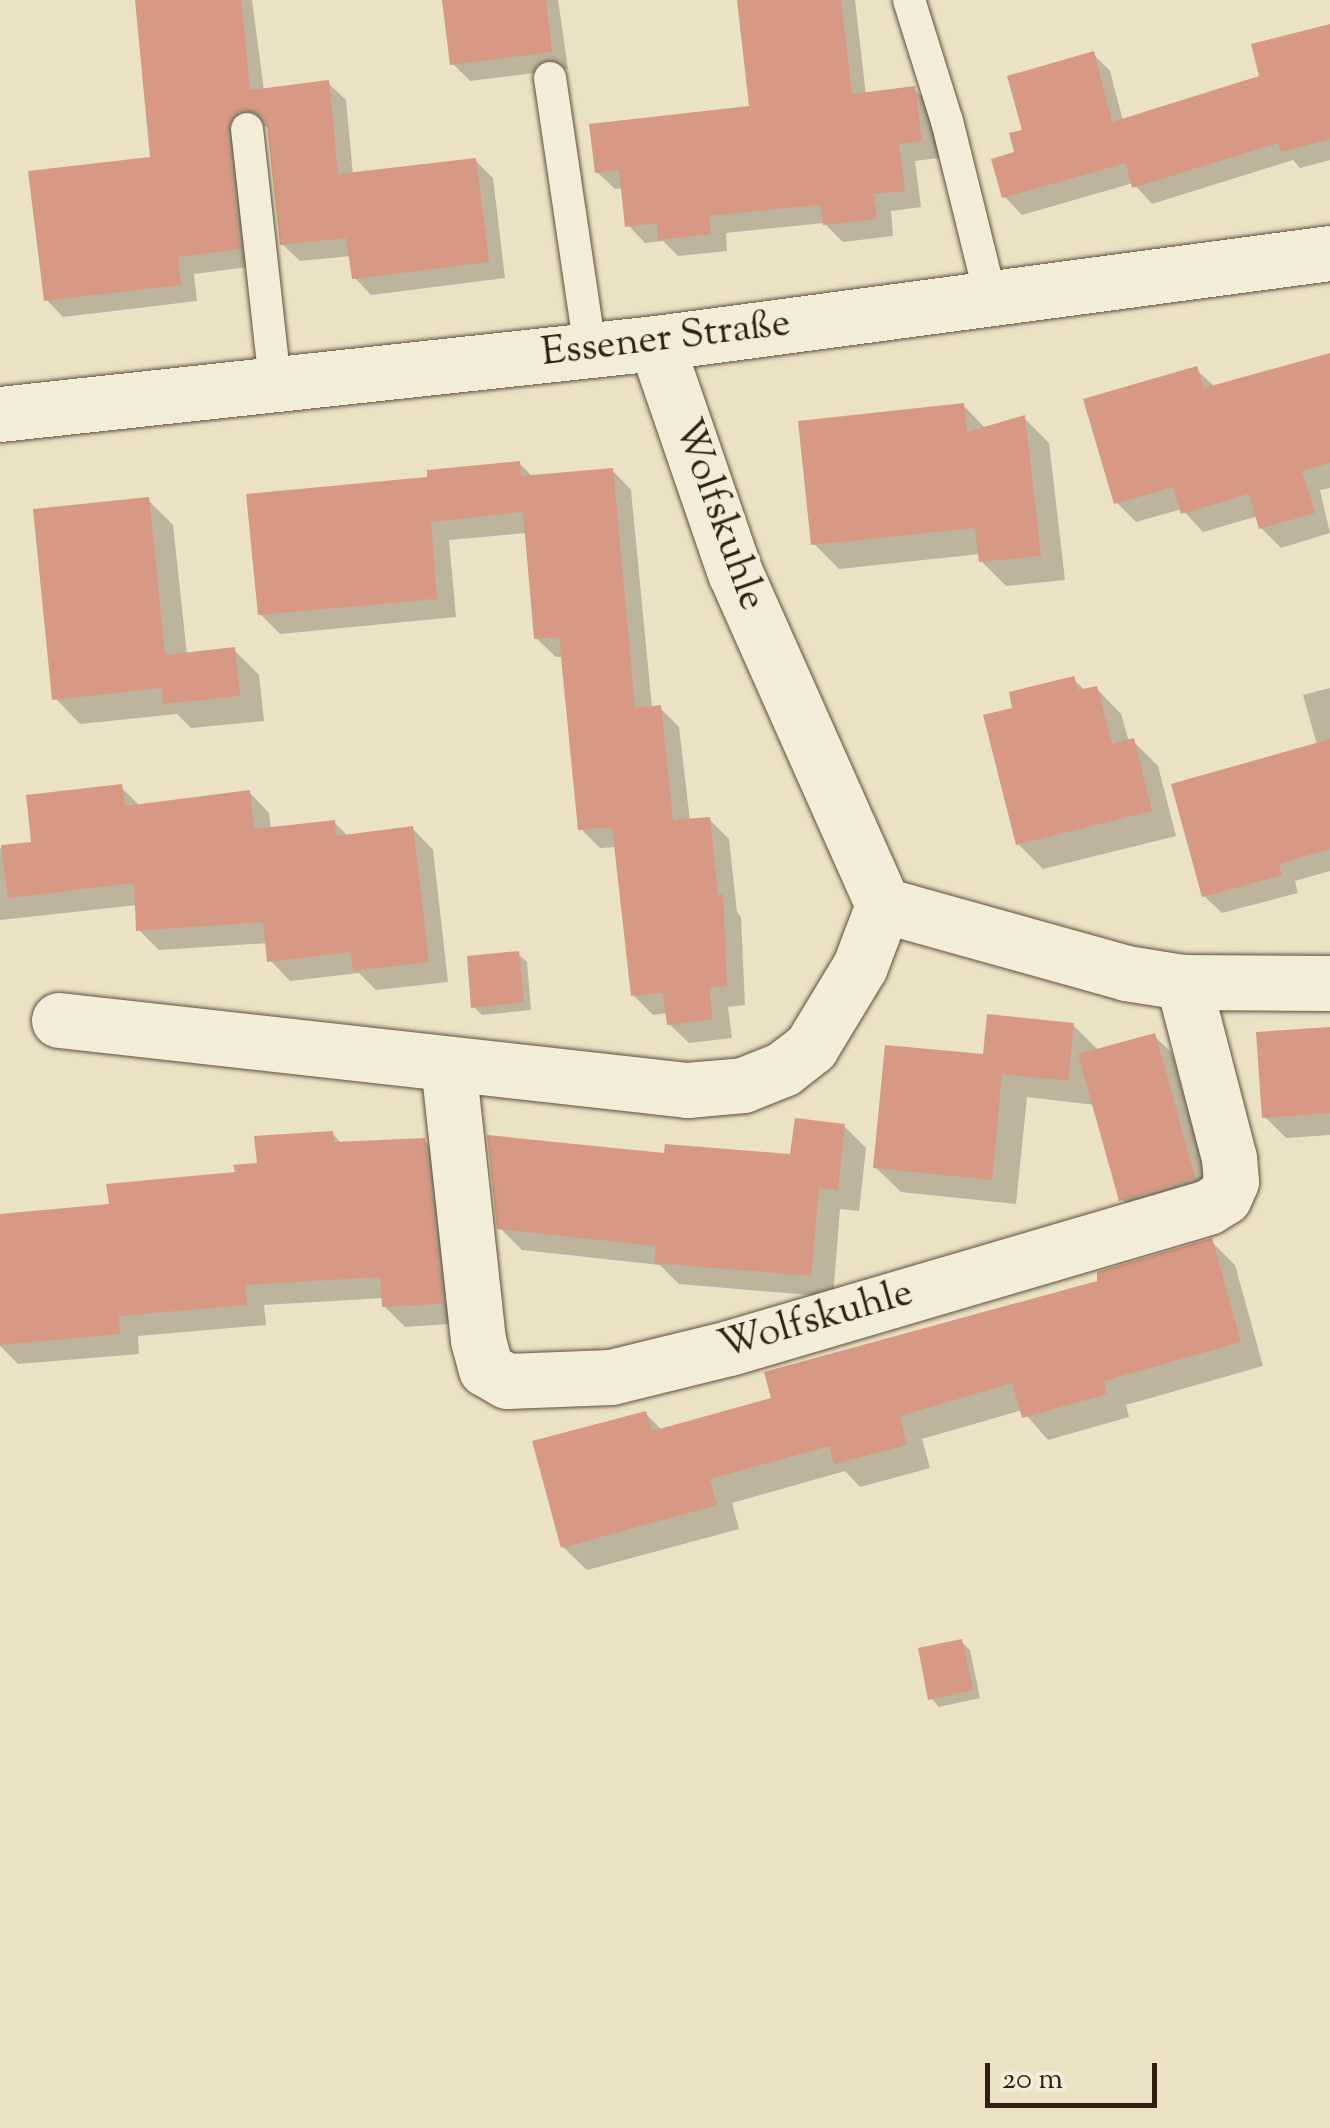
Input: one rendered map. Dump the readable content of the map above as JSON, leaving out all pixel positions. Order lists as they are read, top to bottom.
{
  "streets": {
    "street": ["Essener Straße", "Wolfskuhle"]
  },
  "crossings": [
    ["Essener Straße", "Wolfskuhle"]
  ],
  "scale_bar": "20 m"
}
